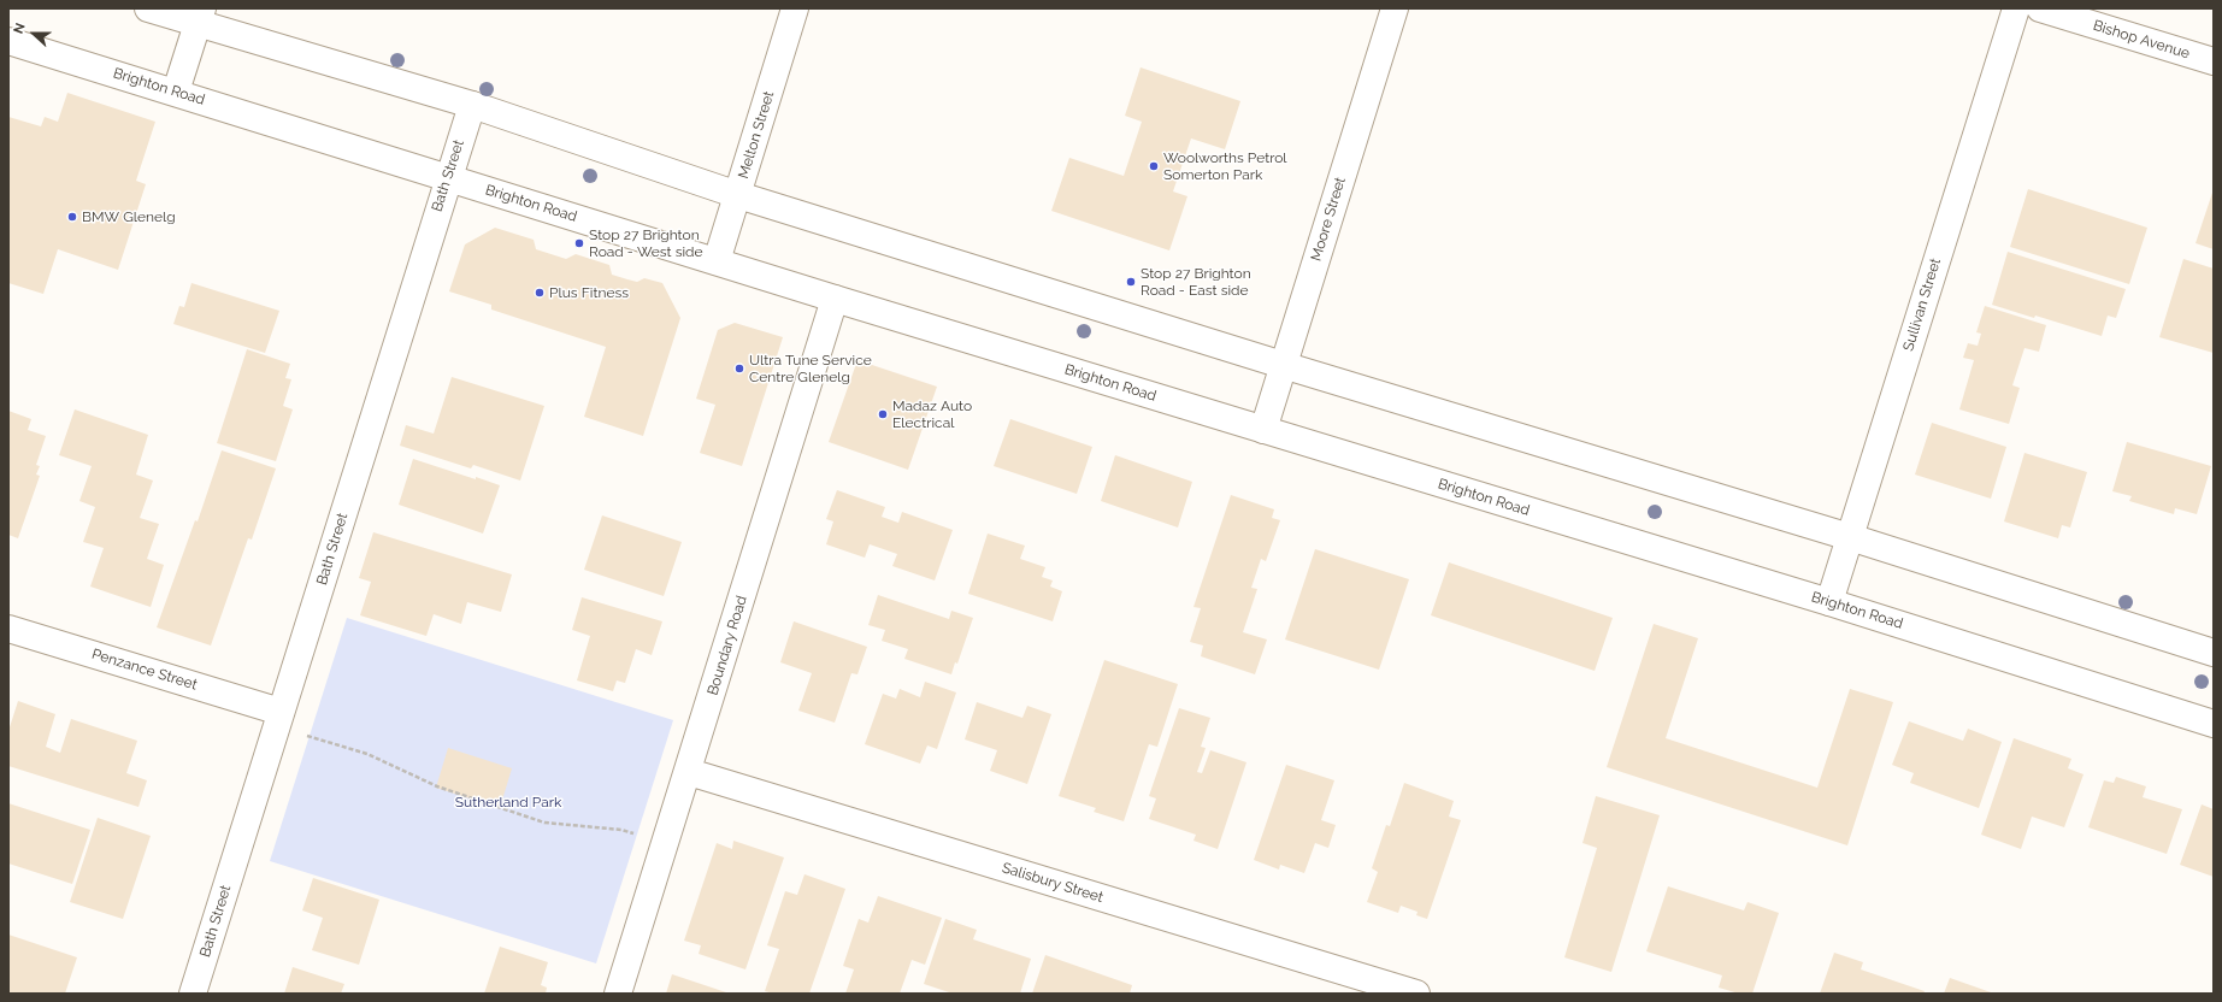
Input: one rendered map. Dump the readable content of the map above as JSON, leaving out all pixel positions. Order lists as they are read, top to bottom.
{
  "streets": {
    "main road": [
      "Bishop Avenue",
      "Brighton Road",
      "Melton Street",
      "Bath Street",
      "Moore Street",
      "Sullivan Street",
      "Boundary Road",
      "Penzance Street",
      "Salisbury Street"
    ]
  },
  "crossings": [
    ["Brighton Road", "Melton Street"],
    ["Brighton Road", "Bath Street"],
    ["Brighton Road", "Moore Street"],
    ["Brighton Road", "Sullivan Street"],
    ["Brighton Road", "Boundary Road"],
    ["Bath Street", "Penzance Street"],
    ["Boundary Road", "Salisbury Street"]
  ],
  "parks": ["Sutherland Park"],
  "places": [
    "Woolworths Petrol Somerton Park",
    "BMW Glenelg",
    "Stop 27 Brighton Road - West side",
    "Stop 27 Brighton Road - East side",
    "Plus Fitness",
    "Ultra Tune Service Centre Glenelg",
    "Madaz Auto Electrical"
  ],
  "north": "left"
}
